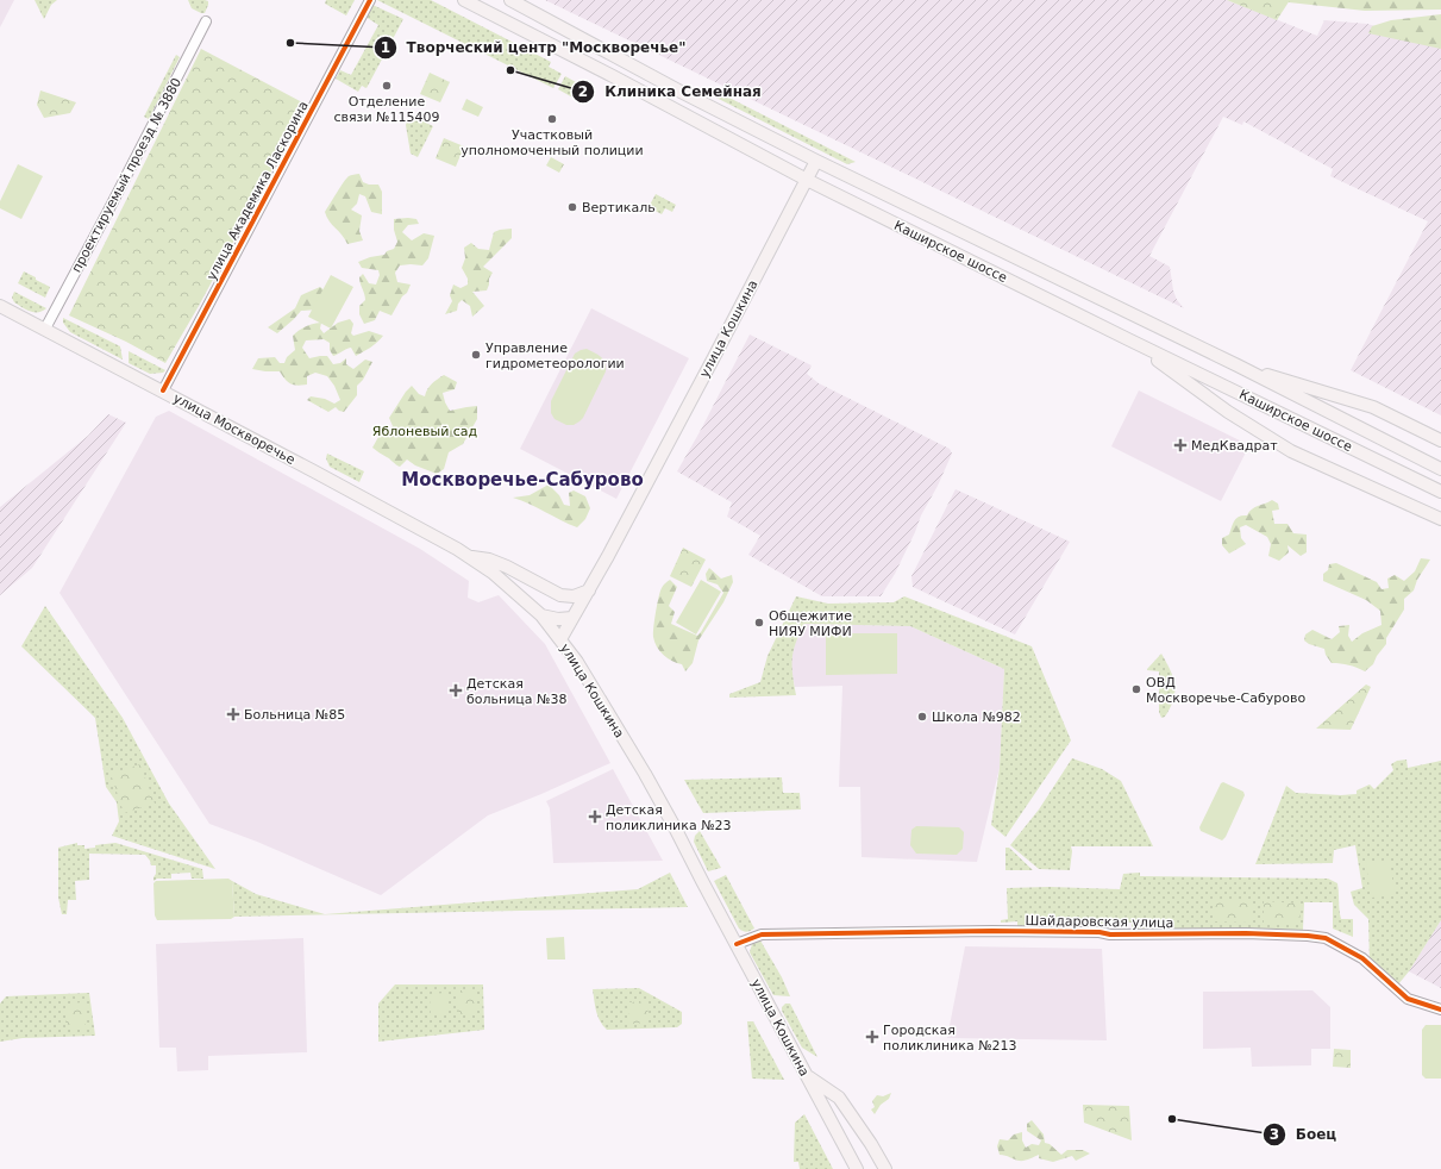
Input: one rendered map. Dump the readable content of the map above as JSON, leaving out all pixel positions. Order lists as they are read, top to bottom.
{
  "streets": {
    "main road": ["Каширское шоссе", "улица Кошкина", "улица Москворечье"],
    "street": ["проектируемый проезд № 3880", "улица Академика Ласкорина", "Шайдаровская улица"]
  },
  "crossings": [
    ["проектируемый проезд № 3880", "улица Москворечье"],
    ["улица Академика Ласкорина", "улица Москворечье"],
    ["Каширское шоссе", "улица Кошкина"],
    ["улица Кошкина", "улица Москворечье"],
    ["улица Кошкина", "Шайдаровская улица"]
  ],
  "districts": ["Москворечье-Сабурово"],
  "parks": ["Яблоневый сад"],
  "places": {
    "other": [
      "Творческий центр \"Москворечье\"",
      "Клиника Семейная",
      "Отделение связи №115409",
      "Участковый уполномоченный полиции",
      "Вертикаль",
      "Управление гидрометеорологии",
      "Общежитие НИЯУ МИФИ",
      "ОВД Москворечье-Сабурово",
      "Школа №982",
      "Боец"
    ],
    "health": [
      "МедКвадрат",
      "Детская больница №38",
      "Больница №85",
      "Детская поликлиника №23",
      "Городская поликлиника №213"
    ]
  }
}
